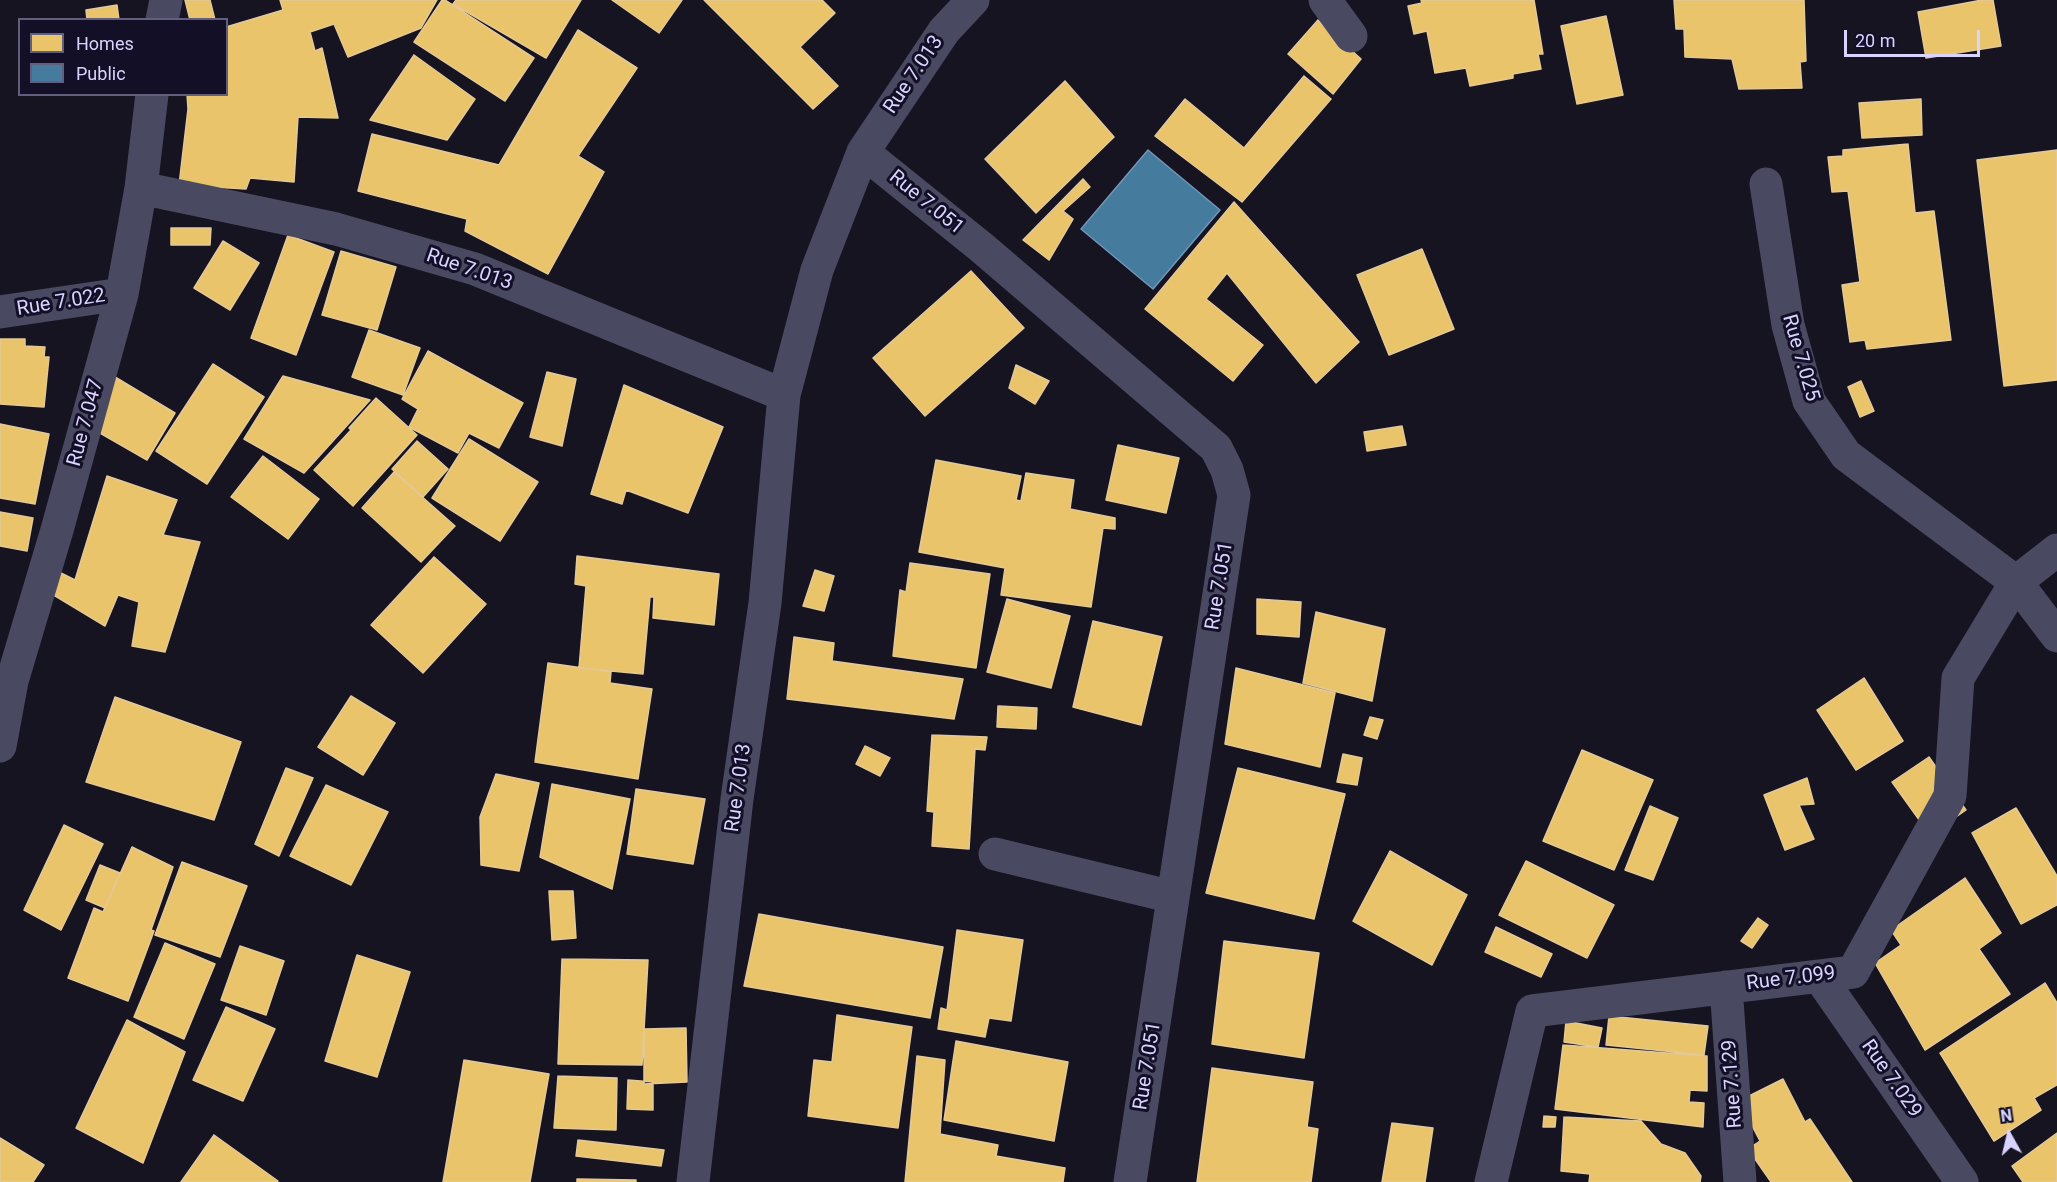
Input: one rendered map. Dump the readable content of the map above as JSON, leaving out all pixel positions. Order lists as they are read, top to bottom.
{
  "streets": {
    "street": [
      "Rue 7.013",
      "Rue 7.051",
      "Rue 7.022",
      "Rue 7.025",
      "Rue 7.047",
      "Rue 7.099",
      "Rue 7.029",
      "Rue 7.129"
    ]
  },
  "crossings": [
    ["Rue 7.013", "Rue 7.051"],
    ["Rue 7.013", "Rue 7.047"],
    ["Rue 7.022", "Rue 7.047"],
    ["Rue 7.025", "Rue 7.099"],
    ["Rue 7.099", "Rue 7.029"],
    ["Rue 7.099", "Rue 7.129"]
  ],
  "legend": ["Homes", "Public"],
  "scale_bar": "20 m",
  "north": "top"
}
